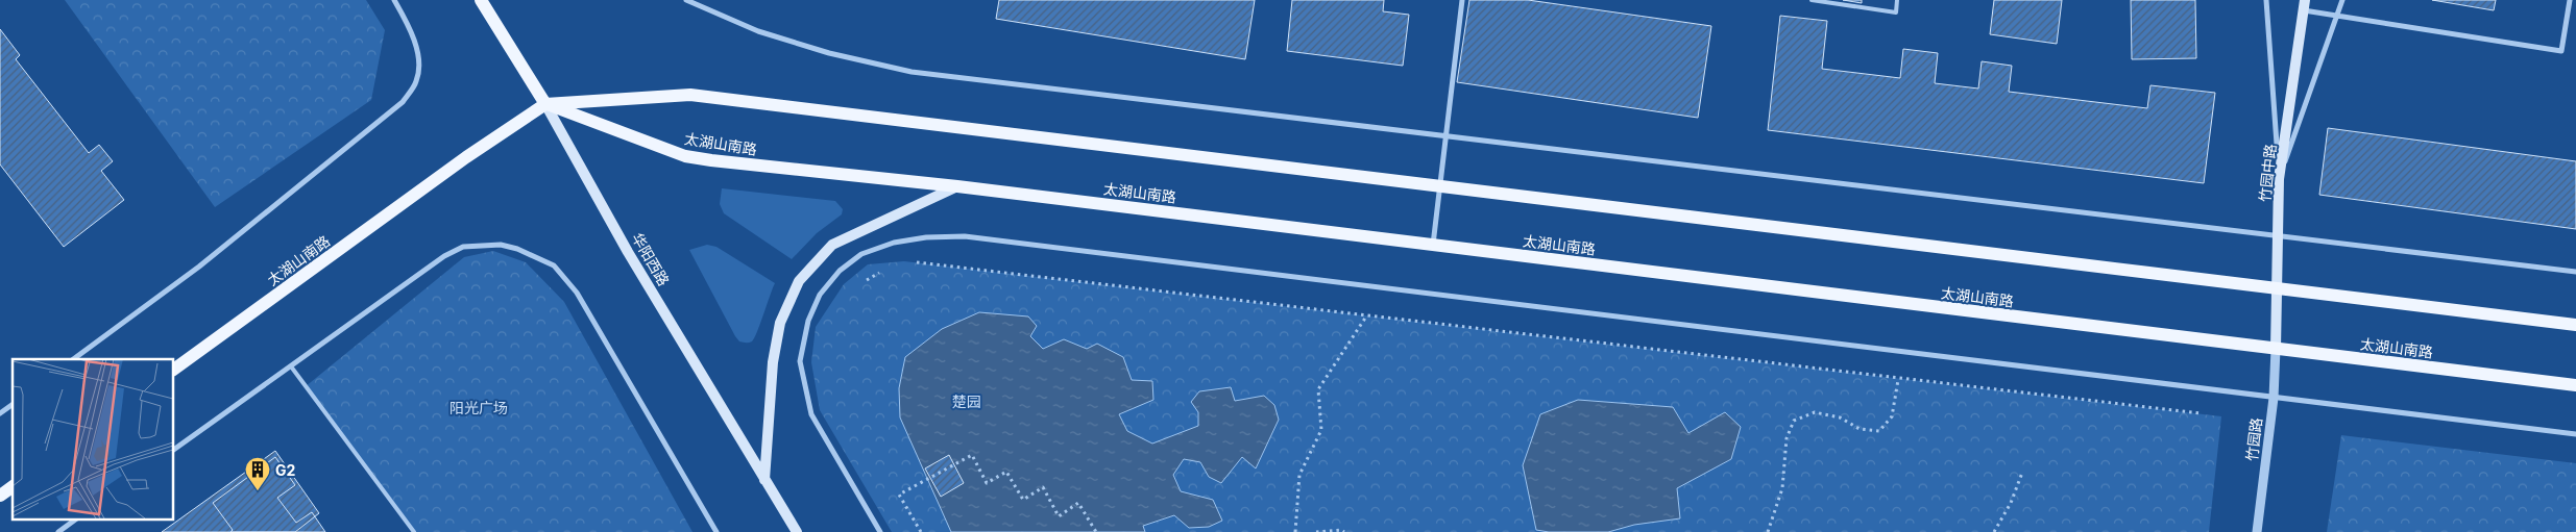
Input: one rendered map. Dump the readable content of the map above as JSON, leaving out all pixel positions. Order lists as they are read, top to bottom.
{
  "streets": {
    "main road": ["太湖山南路", "竹园中路", "华阳西路"],
    "street": ["竹园路"]
  },
  "crossings": [
    ["太湖山南路", "竹园中路"],
    ["太湖山南路", "华阳西路"],
    ["太湖山南路", "竹园路"],
    ["竹园中路", "竹园路"]
  ],
  "parks": ["楚园", "阳光广场"],
  "places": {
    "building": ["G2"]
  }
}
